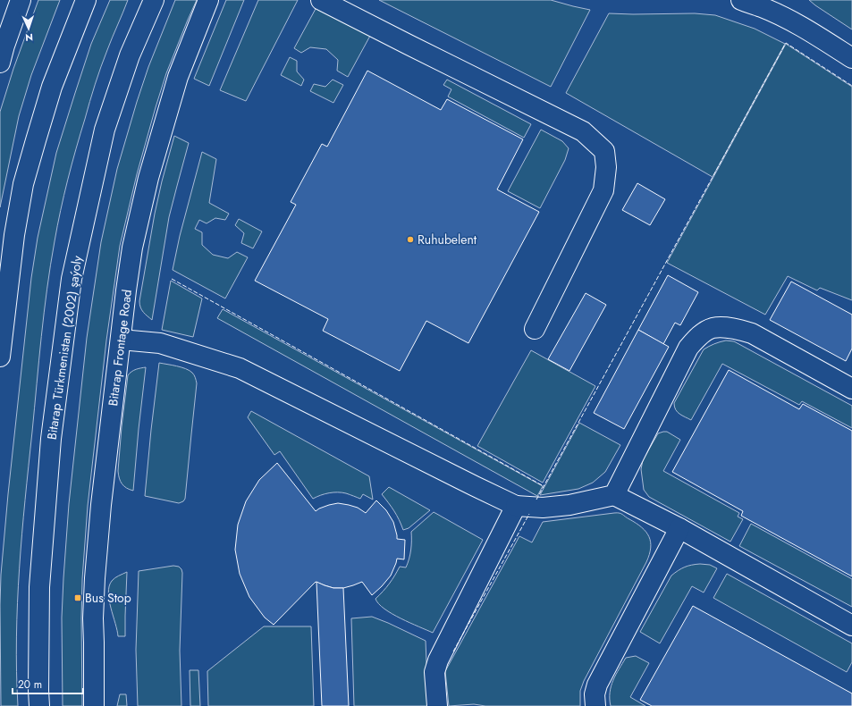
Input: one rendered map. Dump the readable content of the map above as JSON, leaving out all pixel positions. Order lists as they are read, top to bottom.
{
  "streets": {
    "main road": ["Bitarap Türkmenistan (2002) şaýoly", "Bitarap Frontage Road"]
  },
  "places": {
    "other": ["Ruhubelent"],
    "transit": ["Bus Stop"]
  },
  "scale_bar": "20 m",
  "north": "bottom"
}
